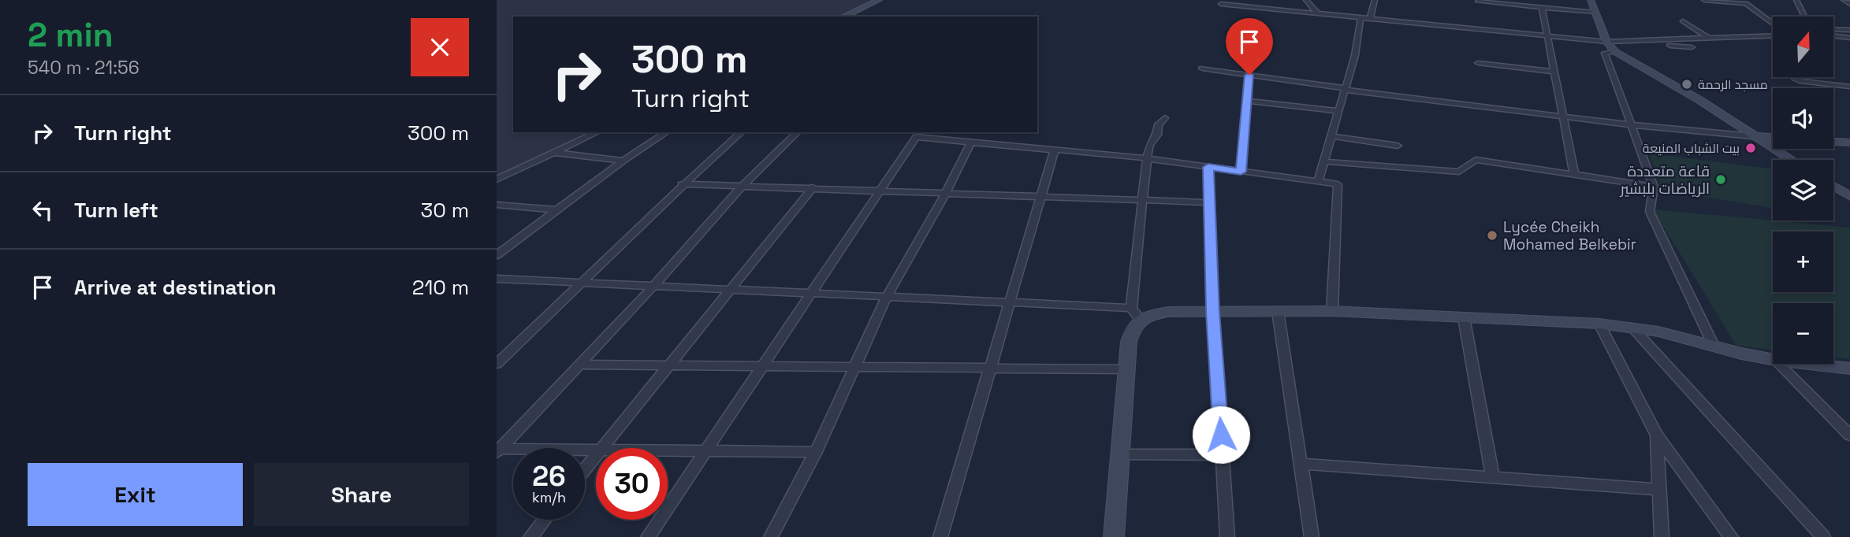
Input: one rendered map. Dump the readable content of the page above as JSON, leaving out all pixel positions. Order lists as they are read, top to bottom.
{
  "places": [
    "مسجد الرحمة",
    "بيت الشباب المنيعة",
    "قاعة متعددة الرياضات بلبشير",
    "Lycée Cheikh Mohamed Belkebir"
  ],
  "north": "top",
  "page": {
    "heading": ["2 min", "540 m · 21:56"],
    "map_buttons": ["+", "−"],
    "turn": ["300 m", "Turn right"],
    "list": [
      {
        "name": "Turn right",
        "value": "300 m"
      },
      {
        "name": "Turn left",
        "value": "30 m"
      },
      {
        "name": "Arrive at destination",
        "value": "210 m"
      }
    ],
    "speed": "26 km/h",
    "limit": "30",
    "buttons": ["Exit", "Share"]
  }
}
